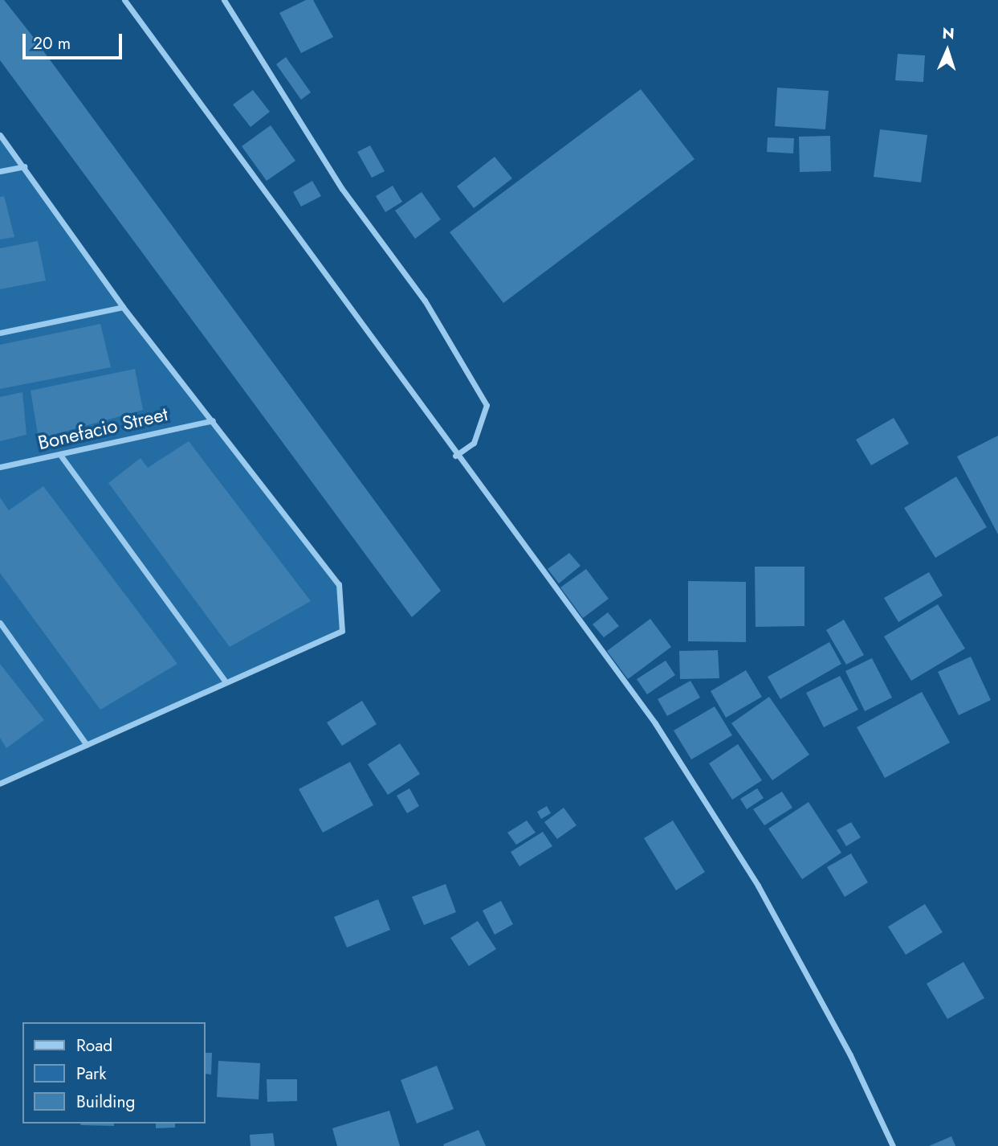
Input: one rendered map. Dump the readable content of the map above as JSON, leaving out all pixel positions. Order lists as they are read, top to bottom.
{
  "streets": {
    "street": ["Bonefacio Street"]
  },
  "legend": ["Road", "Park", "Building"],
  "scale_bar": "20 m",
  "north": "top"
}
